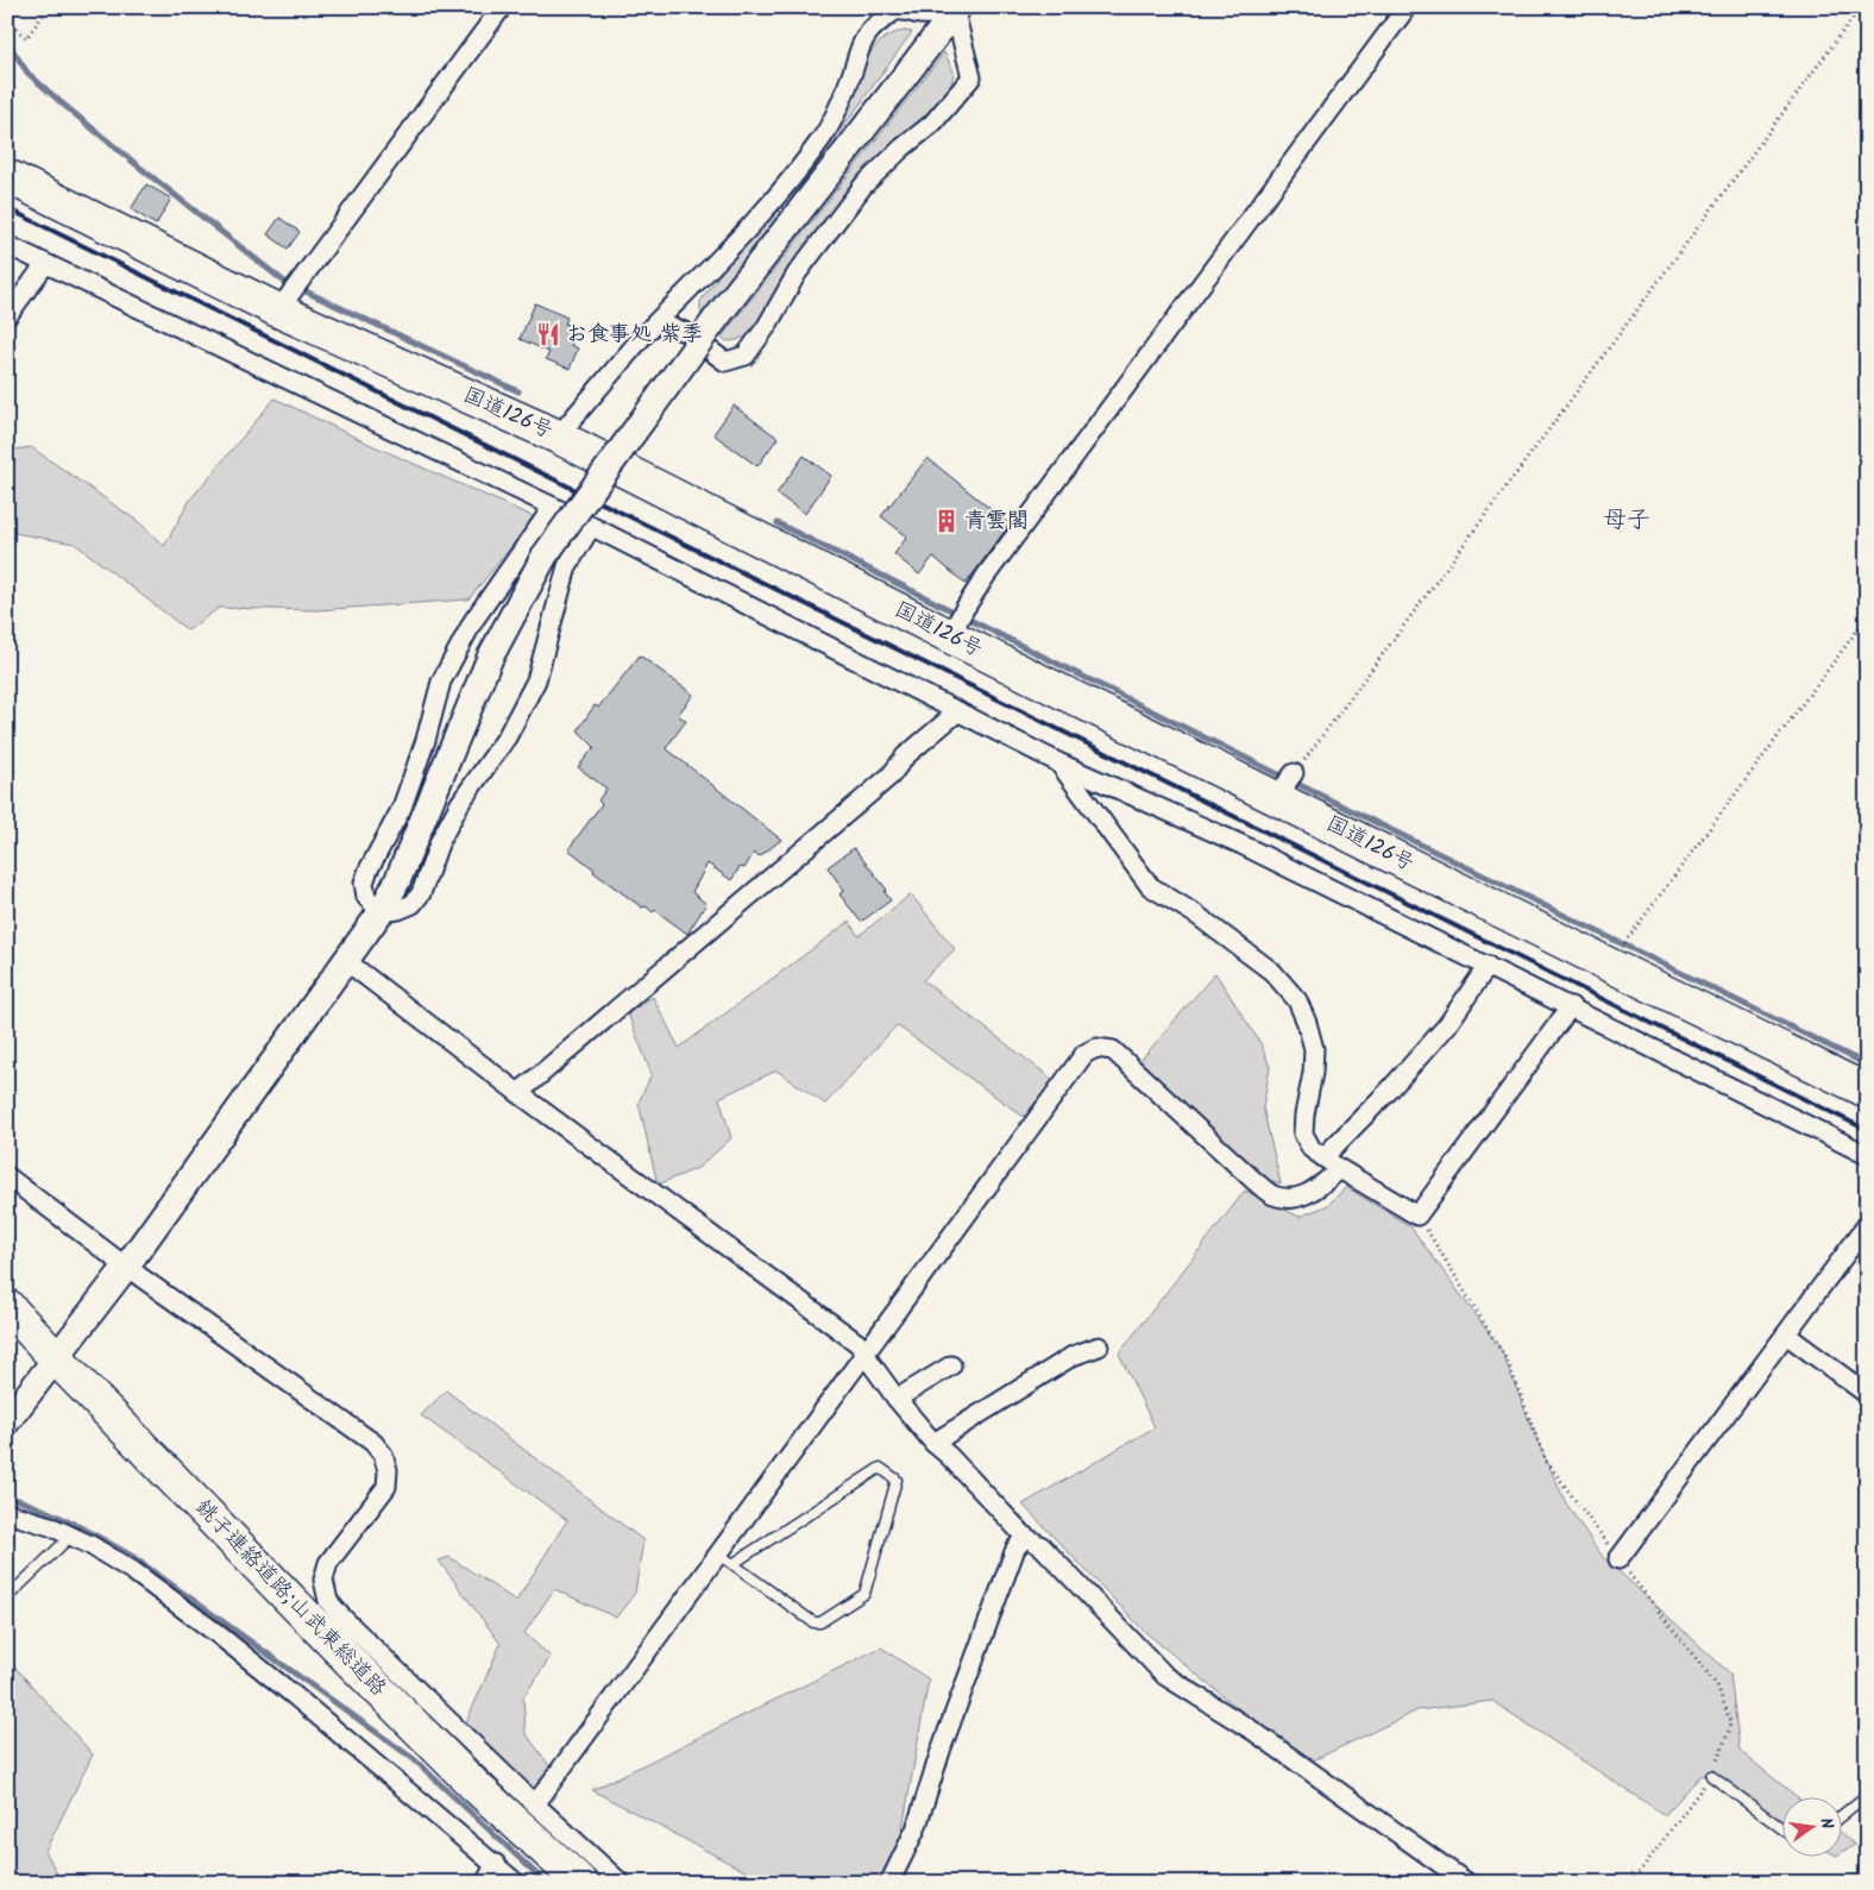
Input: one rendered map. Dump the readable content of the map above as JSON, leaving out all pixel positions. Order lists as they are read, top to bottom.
{
  "streets": {
    "highway": ["国道126号", "銚子連絡道路;山武東総道路"]
  },
  "districts": ["母子"],
  "places": {
    "restaurant": ["お食事処 紫季"],
    "building": ["青雲閣"]
  },
  "north": "right"
}
